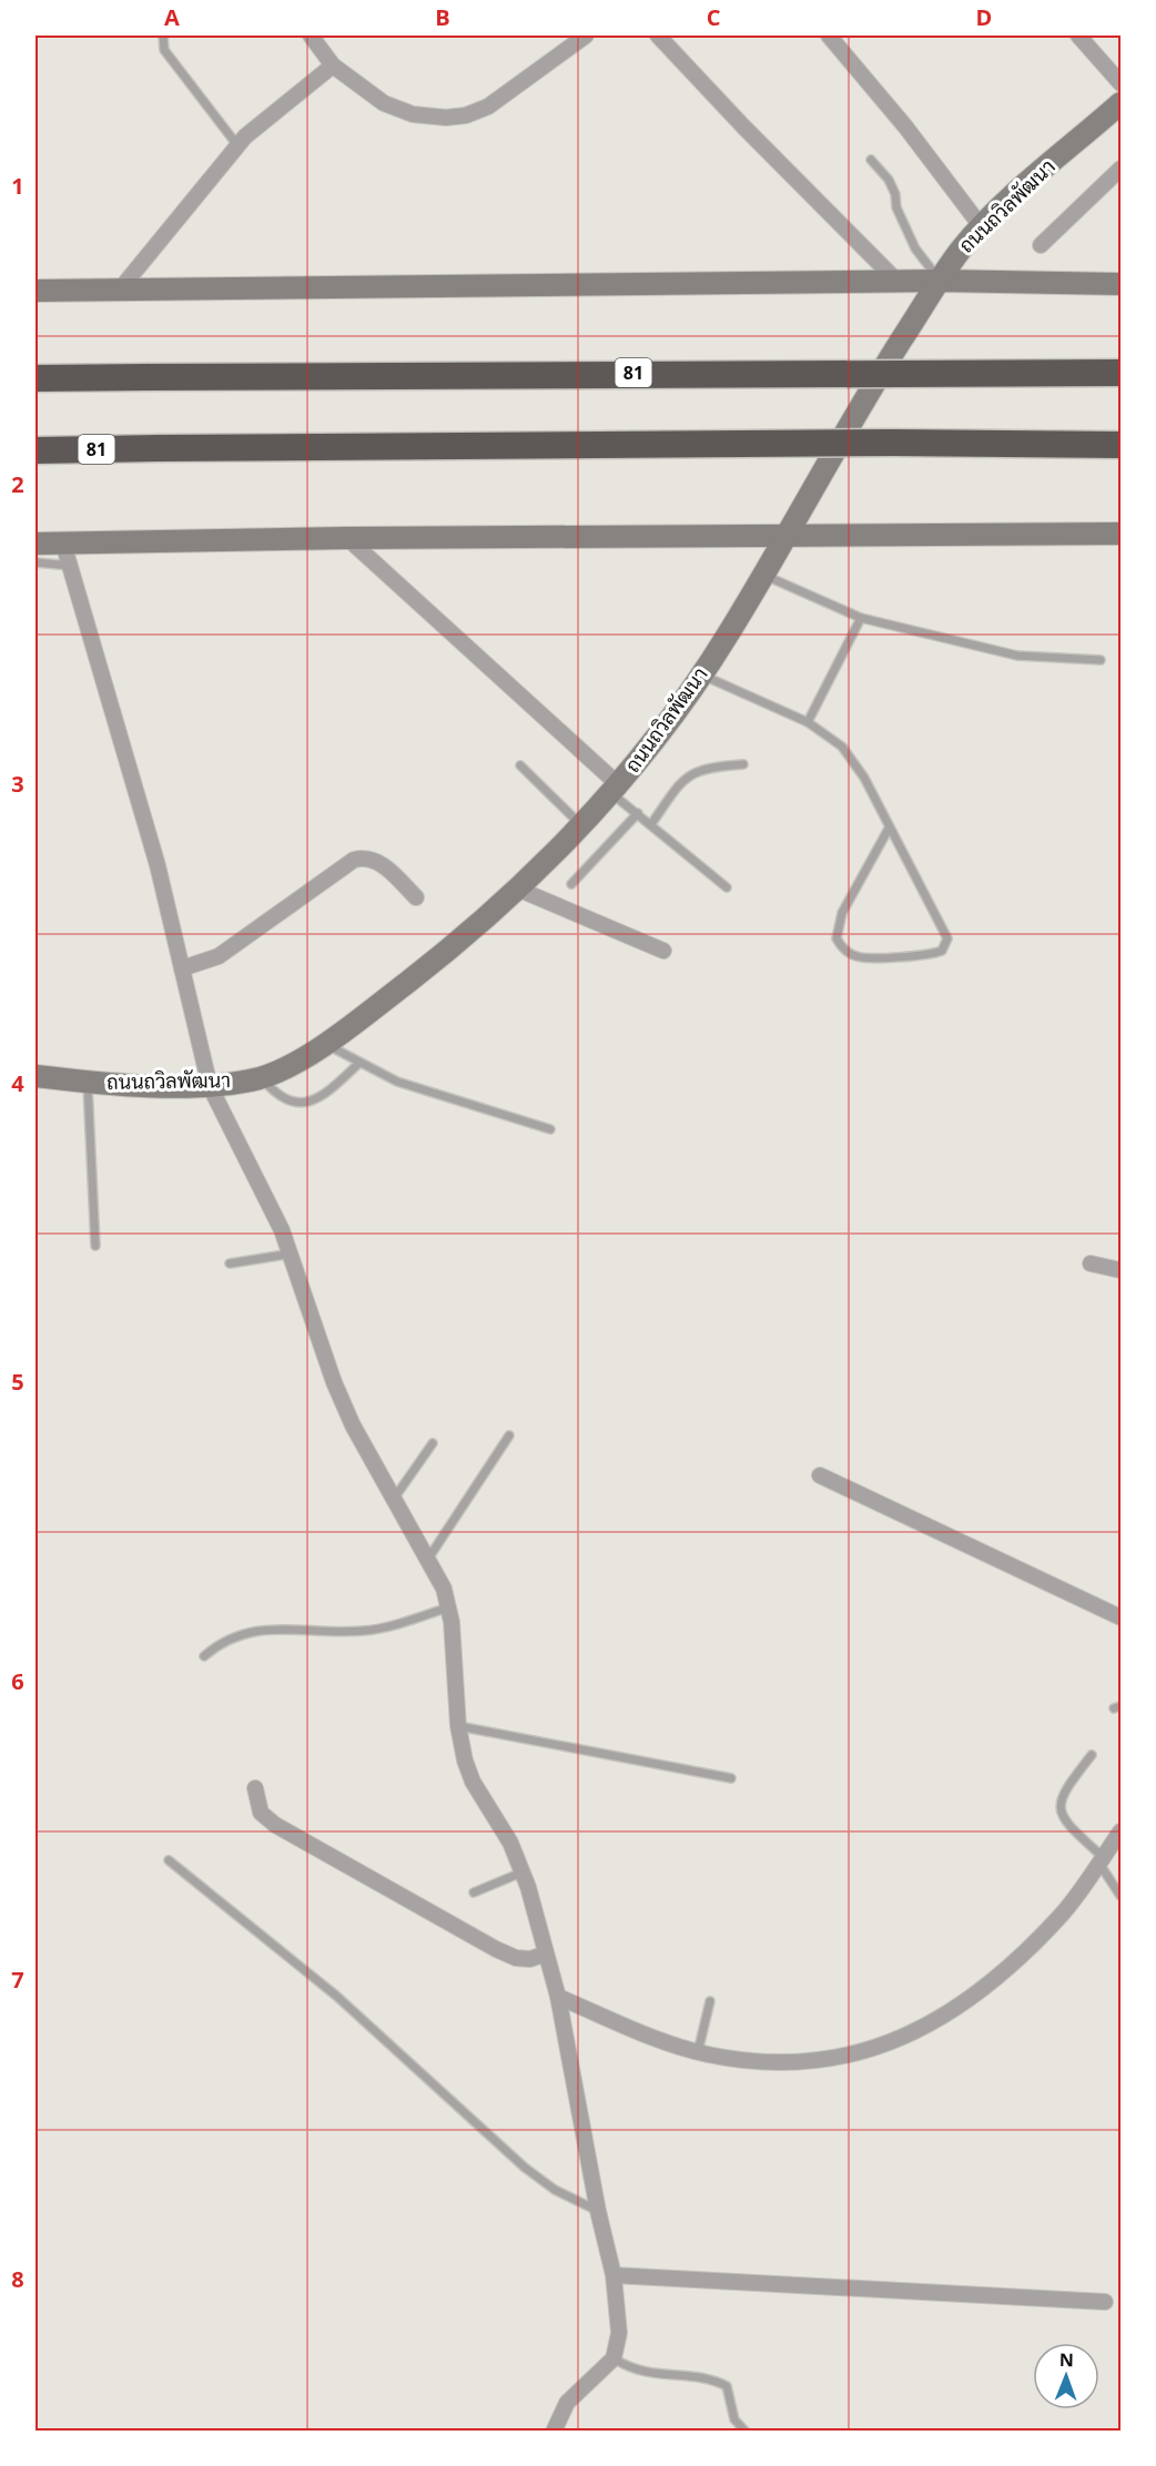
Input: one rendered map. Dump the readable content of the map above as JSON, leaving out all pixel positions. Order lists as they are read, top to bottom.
{
  "streets": {
    "highway": ["81"],
    "main road": ["ถนนถวิลพัฒนา"]
  },
  "north": "top",
  "grid": {
    "columns": [
      "A",
      "B",
      "C",
      "D"
    ],
    "rows": [
      "1",
      "2",
      "3",
      "4",
      "5",
      "6",
      "7",
      "8"
    ]
  }
}
